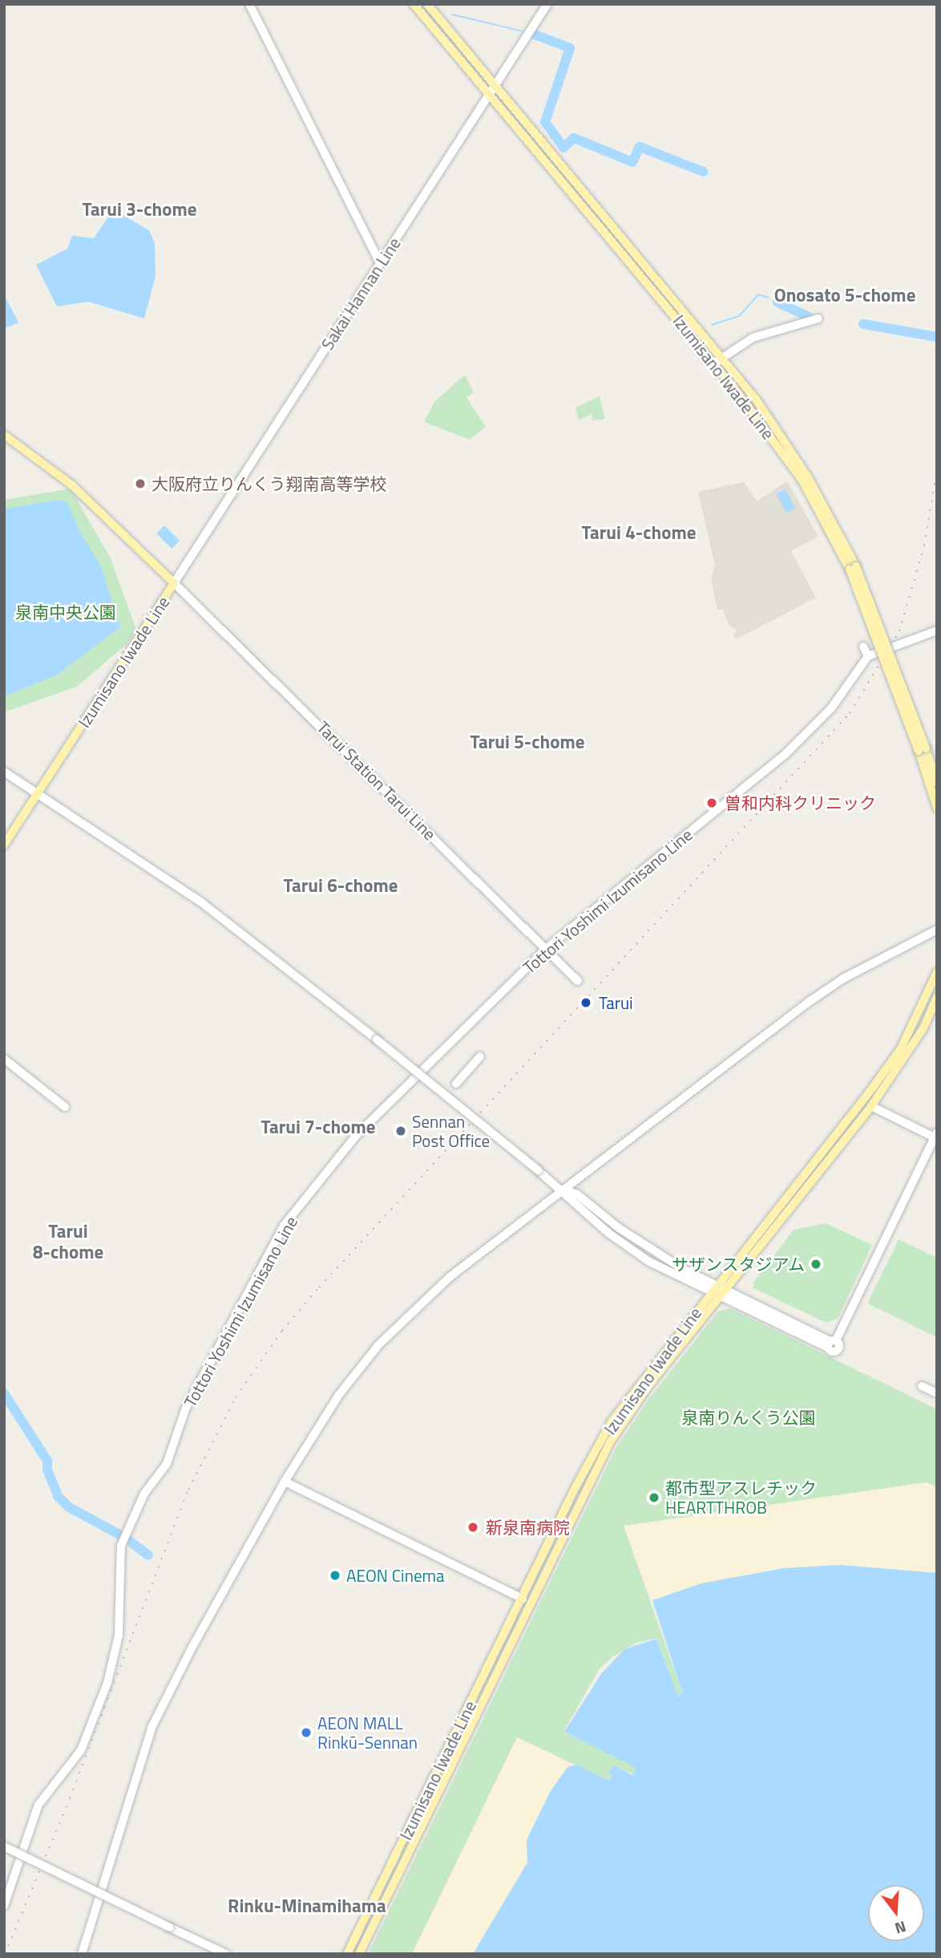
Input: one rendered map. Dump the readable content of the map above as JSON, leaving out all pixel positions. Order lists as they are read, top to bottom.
{
  "streets": {
    "main road": ["Izumisano Iwade Line"],
    "street": ["Sakai Hannan Line", "Tarui Station Tarui Line", "Tottori Yoshimi Izumisano Line"]
  },
  "crossings": [
    ["Sakai Hannan Line", "Izumisano Iwade Line"],
    ["Sakai Hannan Line", "Tarui Station Tarui Line"],
    ["Izumisano Iwade Line", "Tarui Station Tarui Line"],
    ["Tarui Station Tarui Line", "Tottori Yoshimi Izumisano Line"]
  ],
  "districts": [
    "Tarui 3-chome",
    "Onosato 5-chome",
    "Tarui 4-chome",
    "Tarui 5-chome",
    "Tarui 6-chome",
    "Tarui 7-chome",
    "Tarui 8-chome",
    "Rinku-Minamihama"
  ],
  "parks": ["泉南中央公園", "泉南りんくう公園"],
  "places": [
    "大阪府立りんくう翔南高等学校",
    "曽和内科クリニック",
    "Tarui",
    "Sennan Post Office",
    "サザンスタジアム",
    "都市型アスレチック HEARTTHROB",
    "新泉南病院",
    "AEON Cinema",
    "AEON MALL Rinkū-Sennan"
  ],
  "north": "bottom"
}
